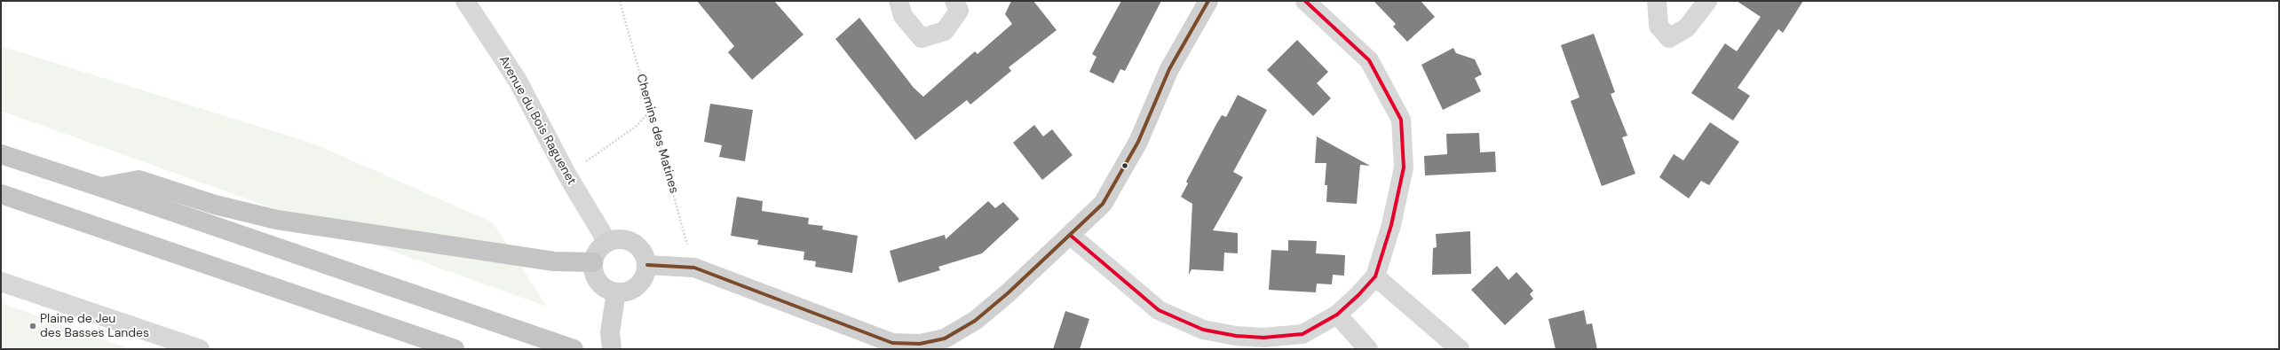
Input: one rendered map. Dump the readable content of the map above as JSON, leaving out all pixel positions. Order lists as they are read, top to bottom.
{
  "streets": {
    "street": ["Avenue du Bois Raguenet"],
    "path": ["Chemins des Matines"]
  },
  "places": ["Plaine de Jeu des Basses Landes"]
}
